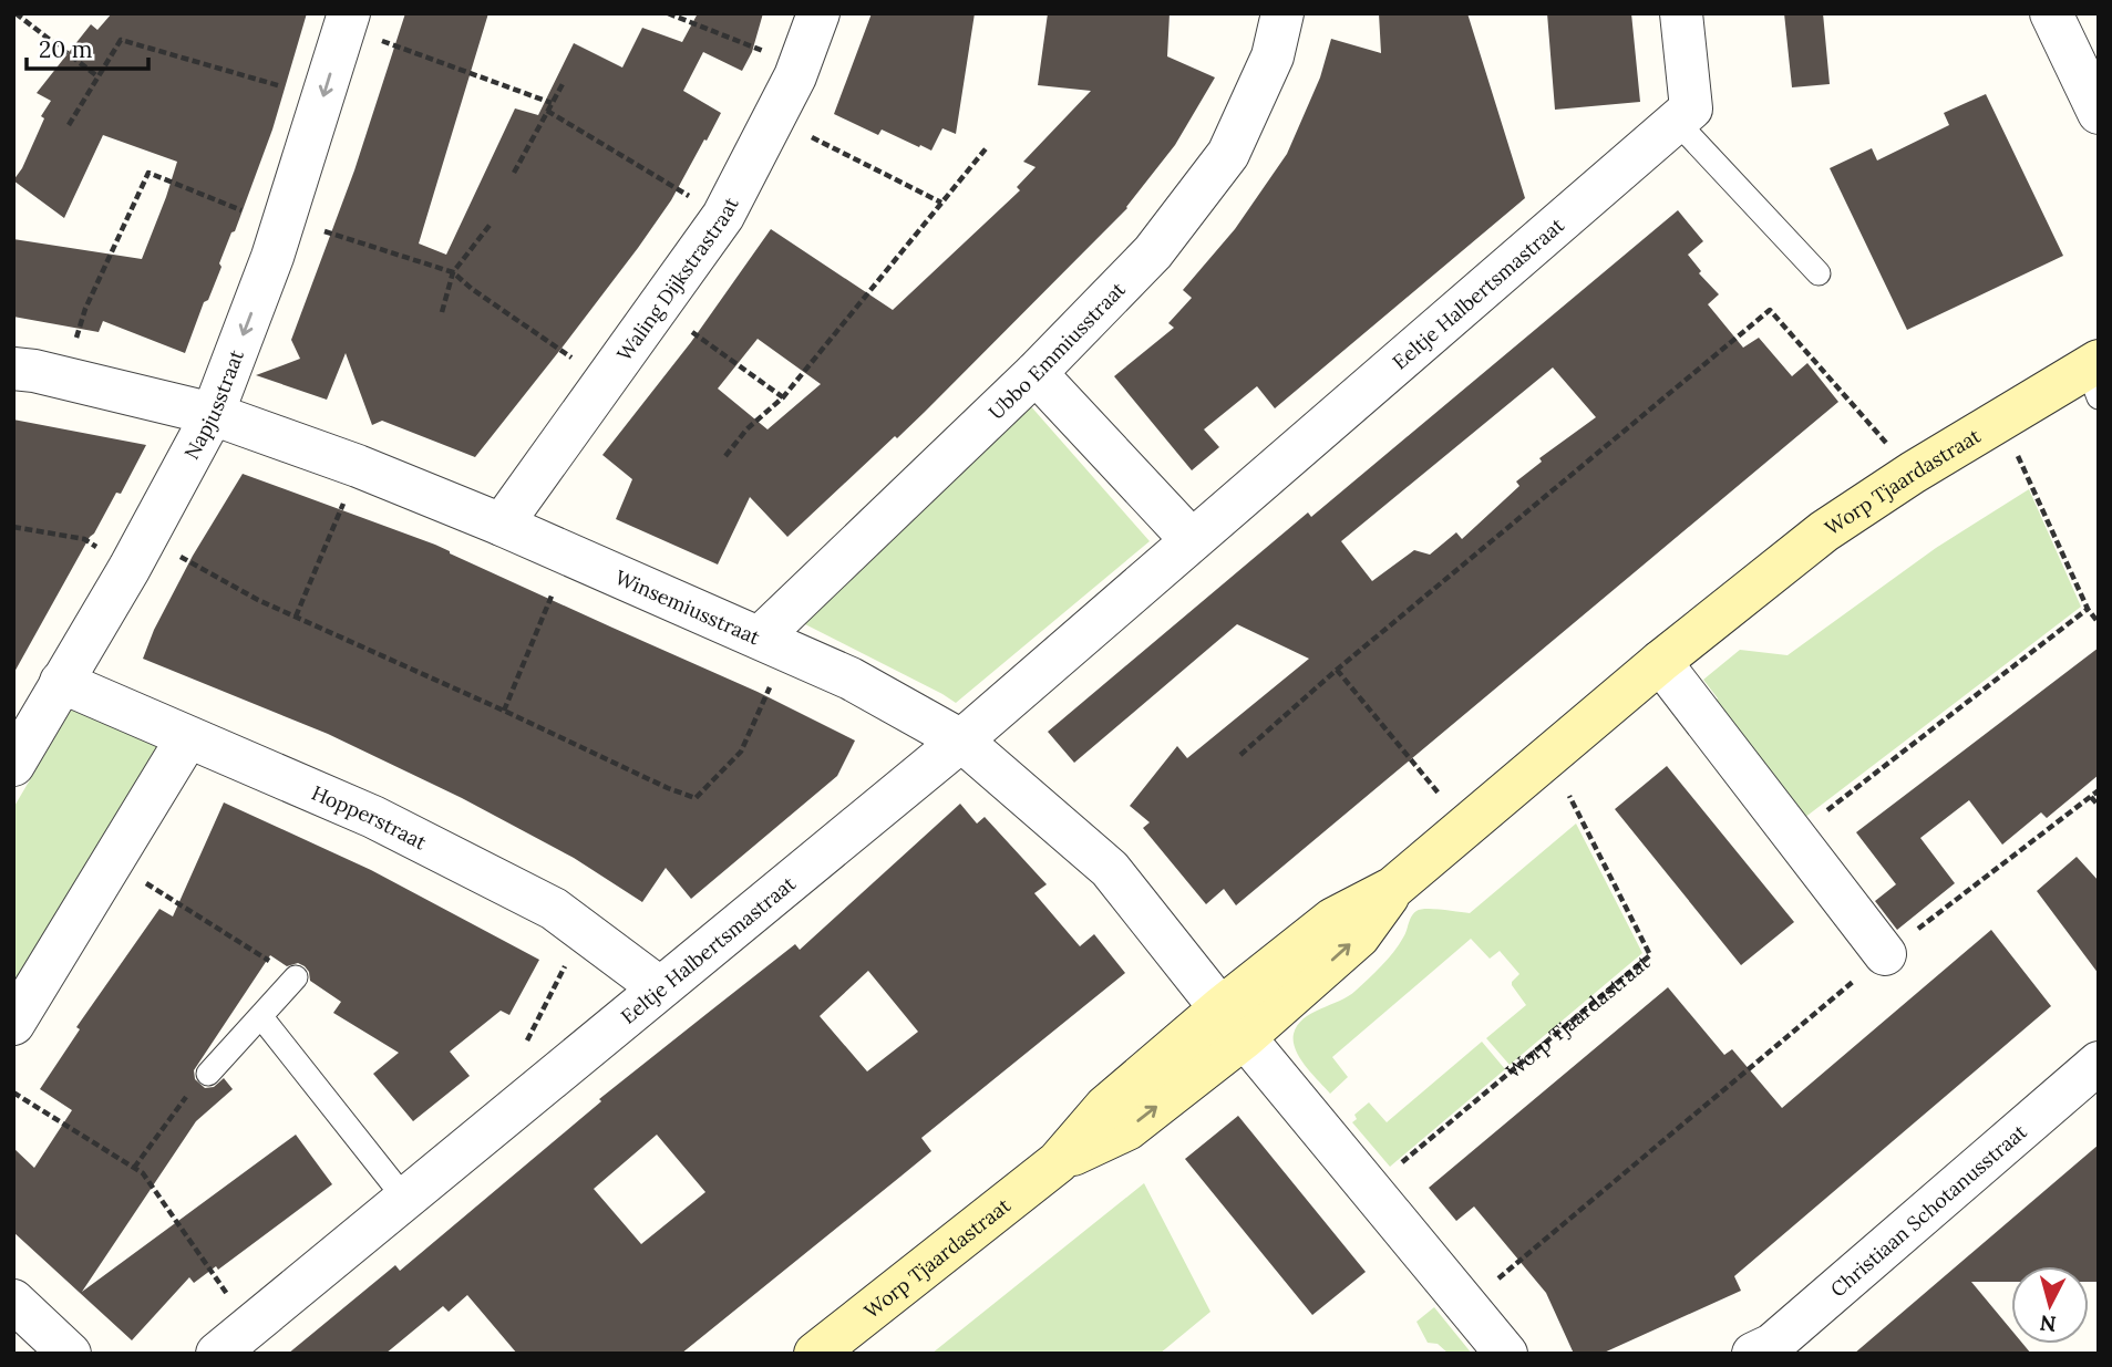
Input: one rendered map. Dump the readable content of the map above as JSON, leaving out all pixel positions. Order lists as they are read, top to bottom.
{
  "streets": {
    "main road": ["Worp Tjaardastraat"],
    "street": [
      "Waling Dijkstrastraat",
      "Eeltje Halbertsmastraat",
      "Ubbo Emmiusstraat",
      "Napjusstraat",
      "Winsemiusstraat",
      "Hopperstraat",
      "Christiaan Schotanusstraat"
    ]
  },
  "crossings": [
    ["Waling Dijkstrastraat", "Winsemiusstraat"],
    ["Eeltje Halbertsmastraat", "Winsemiusstraat"],
    ["Eeltje Halbertsmastraat", "Hopperstraat"],
    ["Ubbo Emmiusstraat", "Winsemiusstraat"],
    ["Napjusstraat", "Winsemiusstraat"],
    ["Napjusstraat", "Hopperstraat"],
    ["Worp Tjaardastraat", "Winsemiusstraat"]
  ],
  "scale_bar": "20 m",
  "north": "bottom"
}
